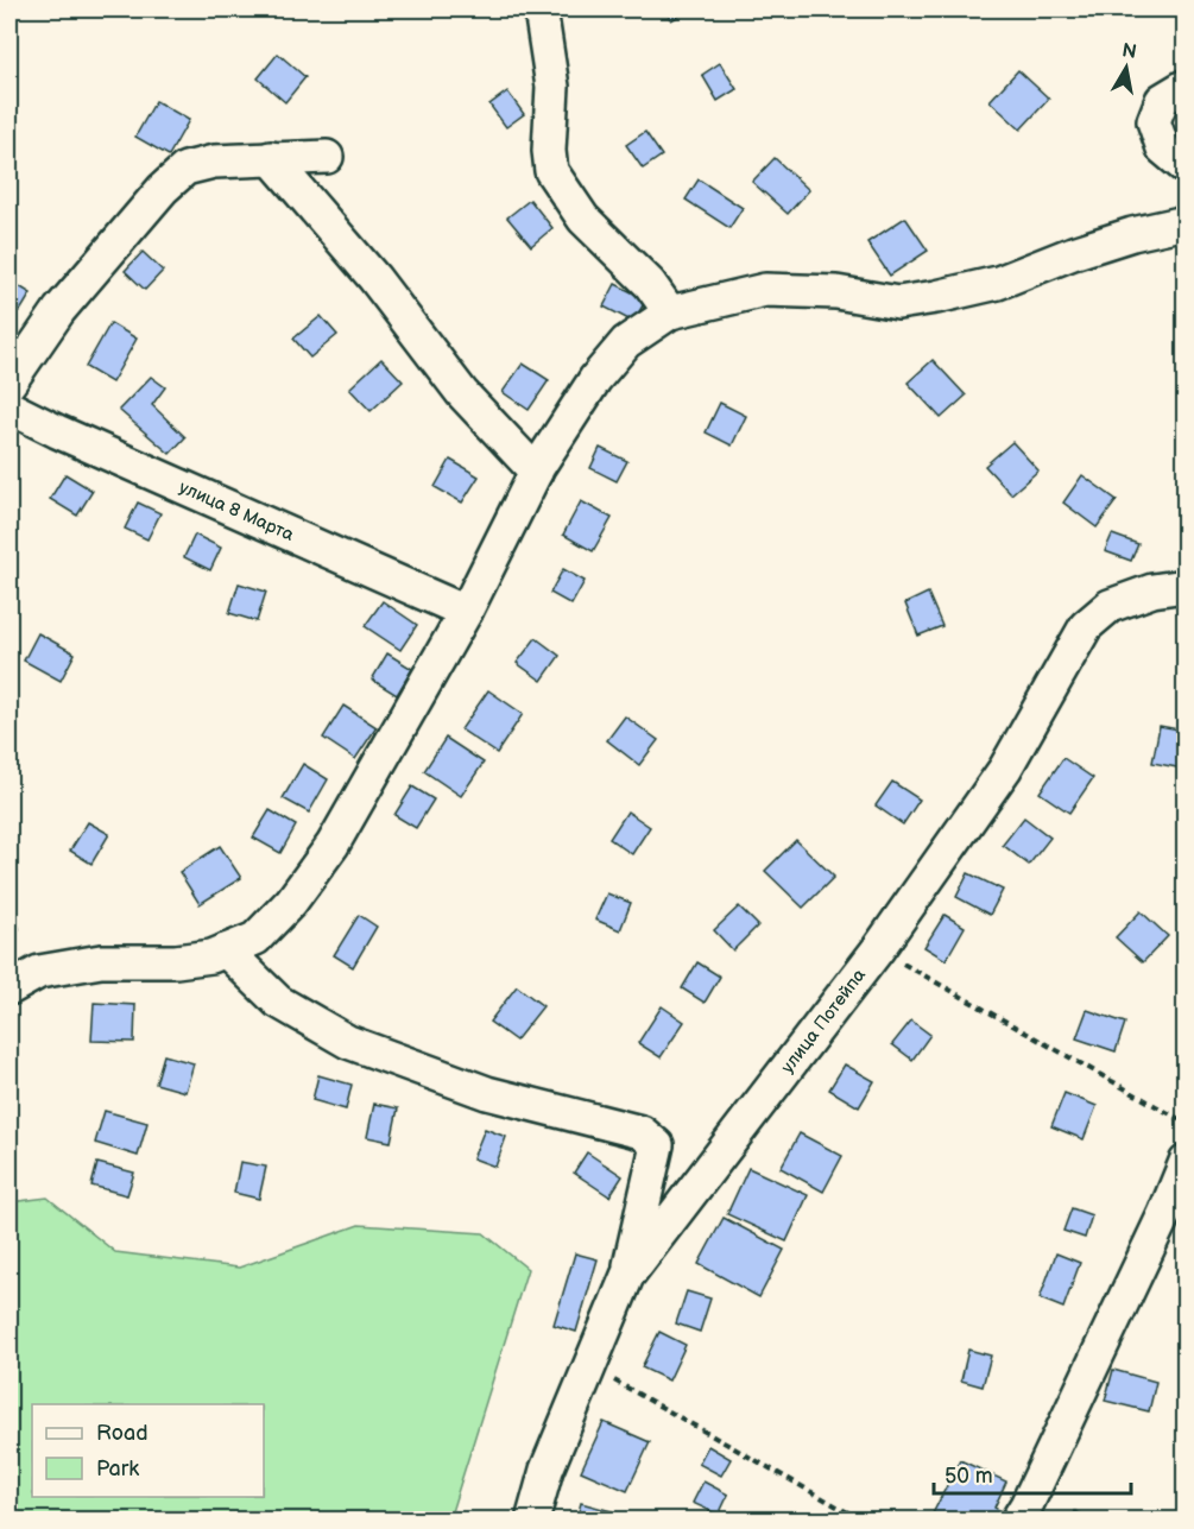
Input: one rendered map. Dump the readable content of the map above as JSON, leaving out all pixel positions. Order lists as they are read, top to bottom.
{
  "streets": {
    "street": ["улица 8 Марта", "улица Потейпа"]
  },
  "legend": ["Road", "Park"],
  "scale_bar": "50 m",
  "north": "top"
}
